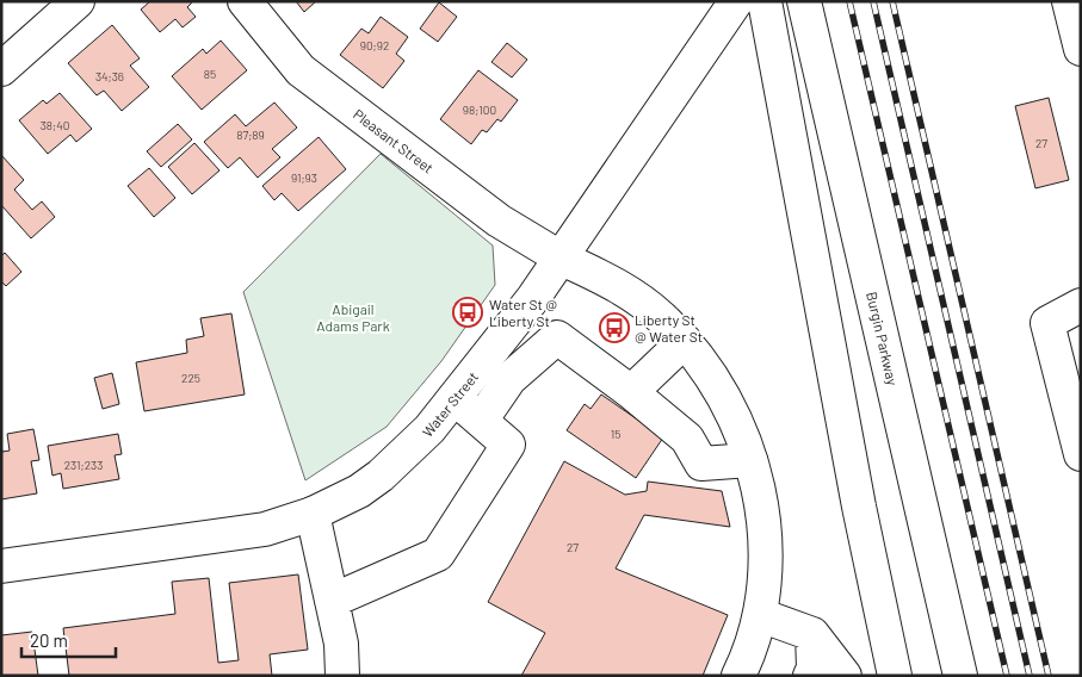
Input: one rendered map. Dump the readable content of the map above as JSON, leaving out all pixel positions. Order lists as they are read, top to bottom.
{
  "streets": {
    "main road": ["Pleasant Street", "Burgin Parkway", "Water Street"]
  },
  "crossings": [
    ["Pleasant Street", "Water Street"]
  ],
  "parks": ["Abigail Adams Park"],
  "places": {
    "bus stop": ["Water St @ Liberty St", "Liberty St @ Water St"]
  },
  "house_numbers": [
    "90;92",
    "85",
    "34;36",
    "98;100",
    "38;40",
    "87;89",
    "27",
    "91;93",
    "225",
    "15",
    "231;233",
    "27"
  ],
  "scale_bar": "20 m"
}
